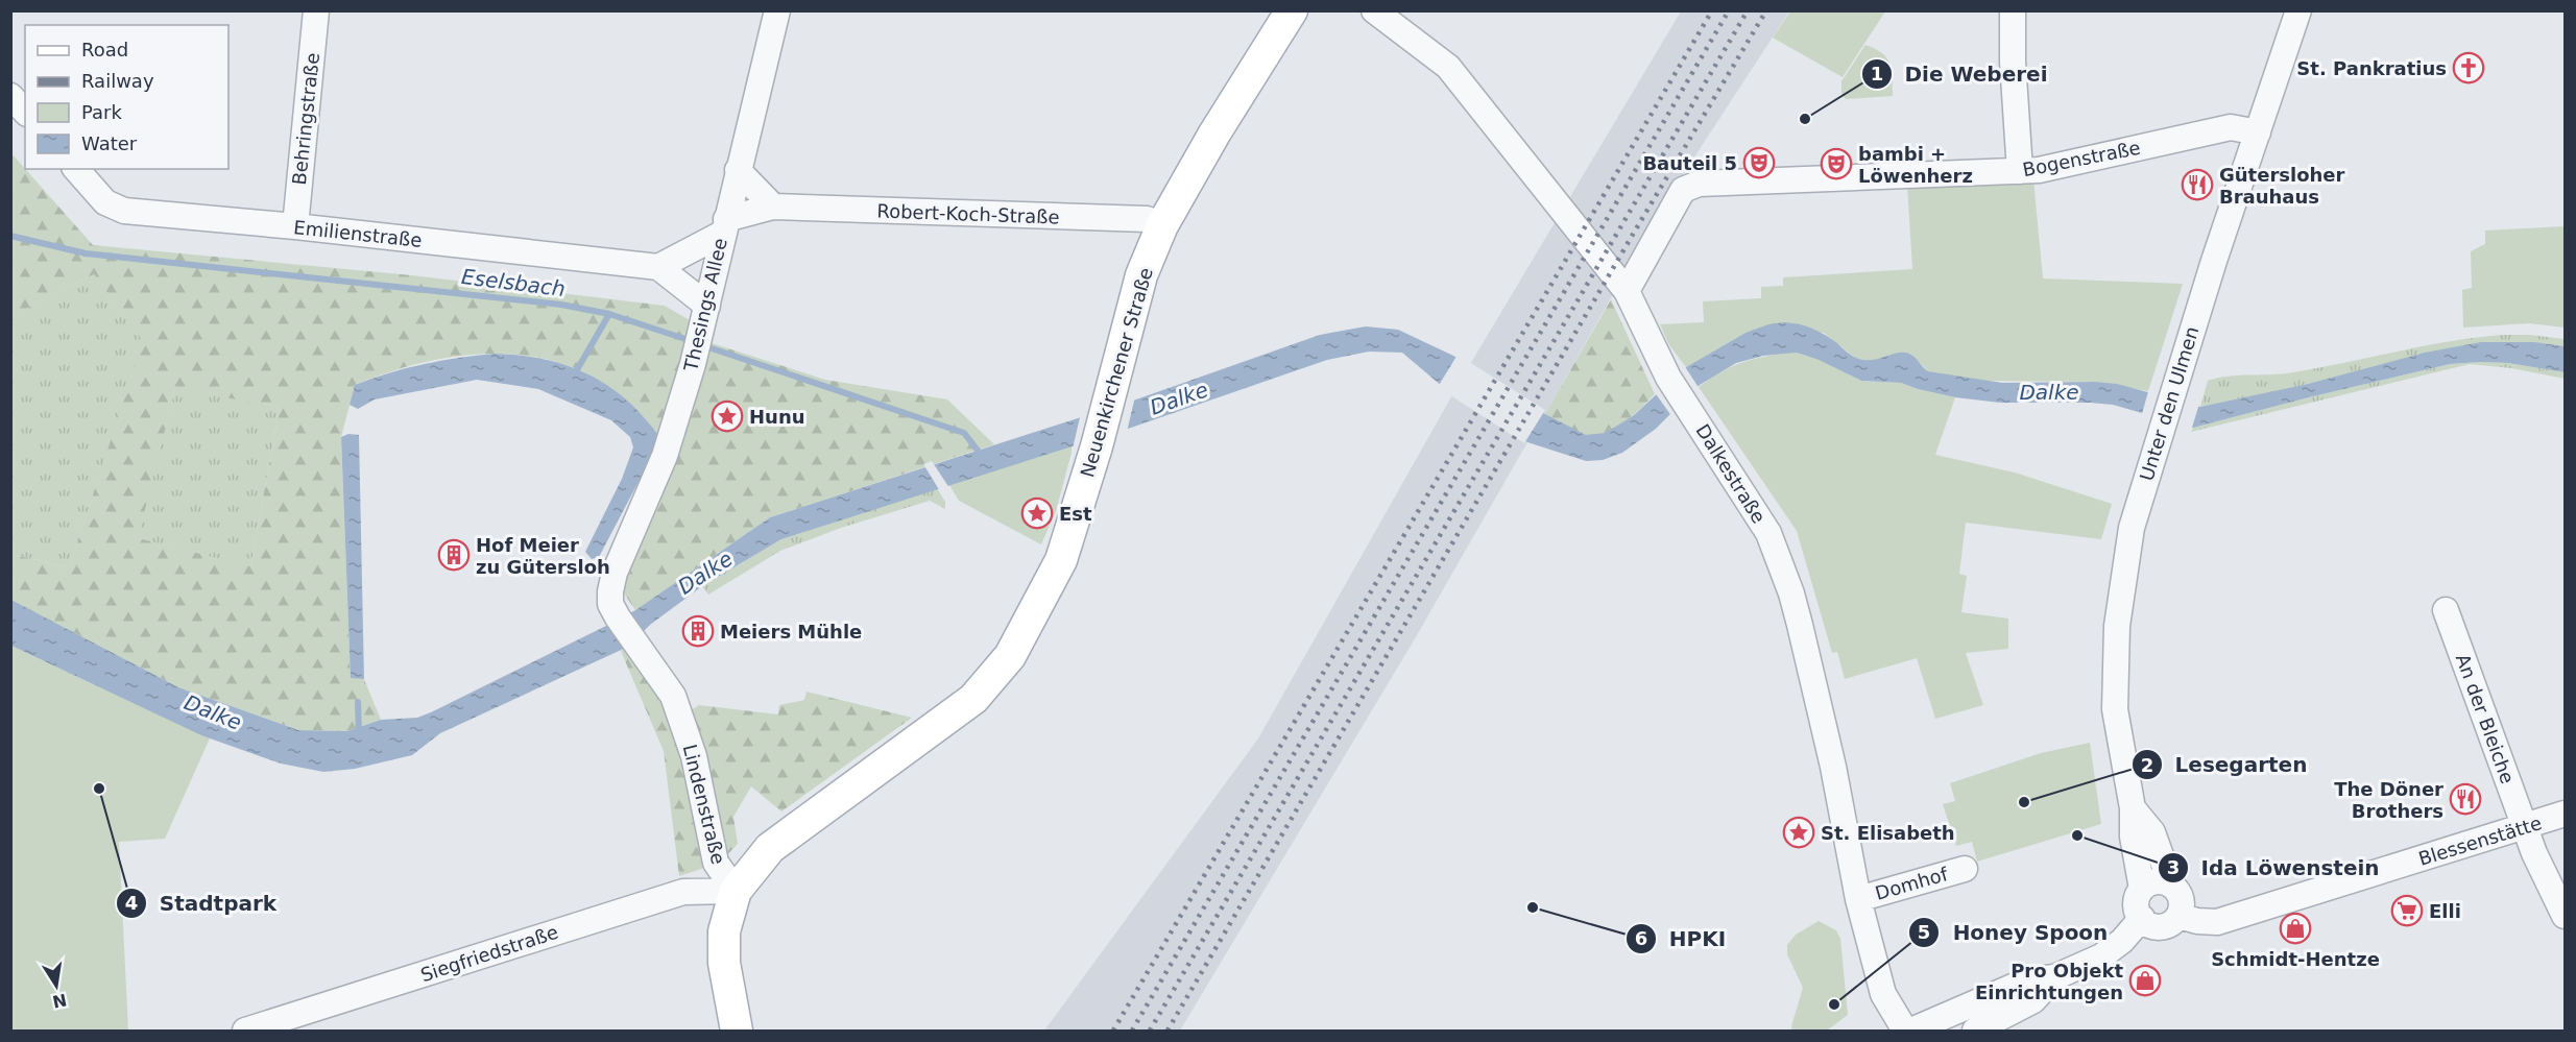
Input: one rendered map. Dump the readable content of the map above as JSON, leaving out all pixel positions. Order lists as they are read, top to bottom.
{
  "streets": {
    "main road": ["Neuenkirchener Straße"],
    "street": [
      "Behringstraße",
      "Bogenstraße",
      "Robert-Koch-Straße",
      "Emilienstraße",
      "Thesings Allee",
      "Unter den Ulmen",
      "Dalkestraße",
      "An der Bleiche",
      "Lindenstraße",
      "Blessenstätte",
      "Domhof",
      "Siegfriedstraße"
    ]
  },
  "crossings": [
    ["Behringstraße", "Emilienstraße"],
    ["Bogenstraße", "Unter den Ulmen"],
    ["Bogenstraße", "Dalkestraße"],
    ["Robert-Koch-Straße", "Thesings Allee"],
    ["Robert-Koch-Straße", "Neuenkirchener Straße"],
    ["Thesings Allee", "Lindenstraße"],
    ["Neuenkirchener Straße", "Lindenstraße"],
    ["Neuenkirchener Straße", "Siegfriedstraße"],
    ["Unter den Ulmen", "Blessenstätte"],
    ["Dalkestraße", "Domhof"],
    ["An der Bleiche", "Blessenstätte"],
    ["Lindenstraße", "Siegfriedstraße"]
  ],
  "water": ["Eselsbach", "Dalke"],
  "places": {
    "church": ["St. Pankratius"],
    "other": [
      "Die Weberei",
      "Stadtpark",
      "Lesegarten",
      "Ida Löwenstein",
      "HPKI",
      "Honey Spoon"
    ],
    "theatre": ["Bauteil 5", "bambi + Löwenherz"],
    "restaurant": ["Gütersloher Brauhaus", "The Döner Brothers"],
    "place": ["Hunu", "Est", "St. Elisabeth"],
    "building": ["Hof Meier zu Gütersloh", "Meiers Mühle"],
    "supermarket": ["Elli"],
    "shop": ["Schmidt-Hentze", "Pro Objekt Einrichtungen"]
  },
  "legend": [
    "Road",
    "Railway",
    "Park",
    "Water"
  ],
  "north": "bottom"
}
